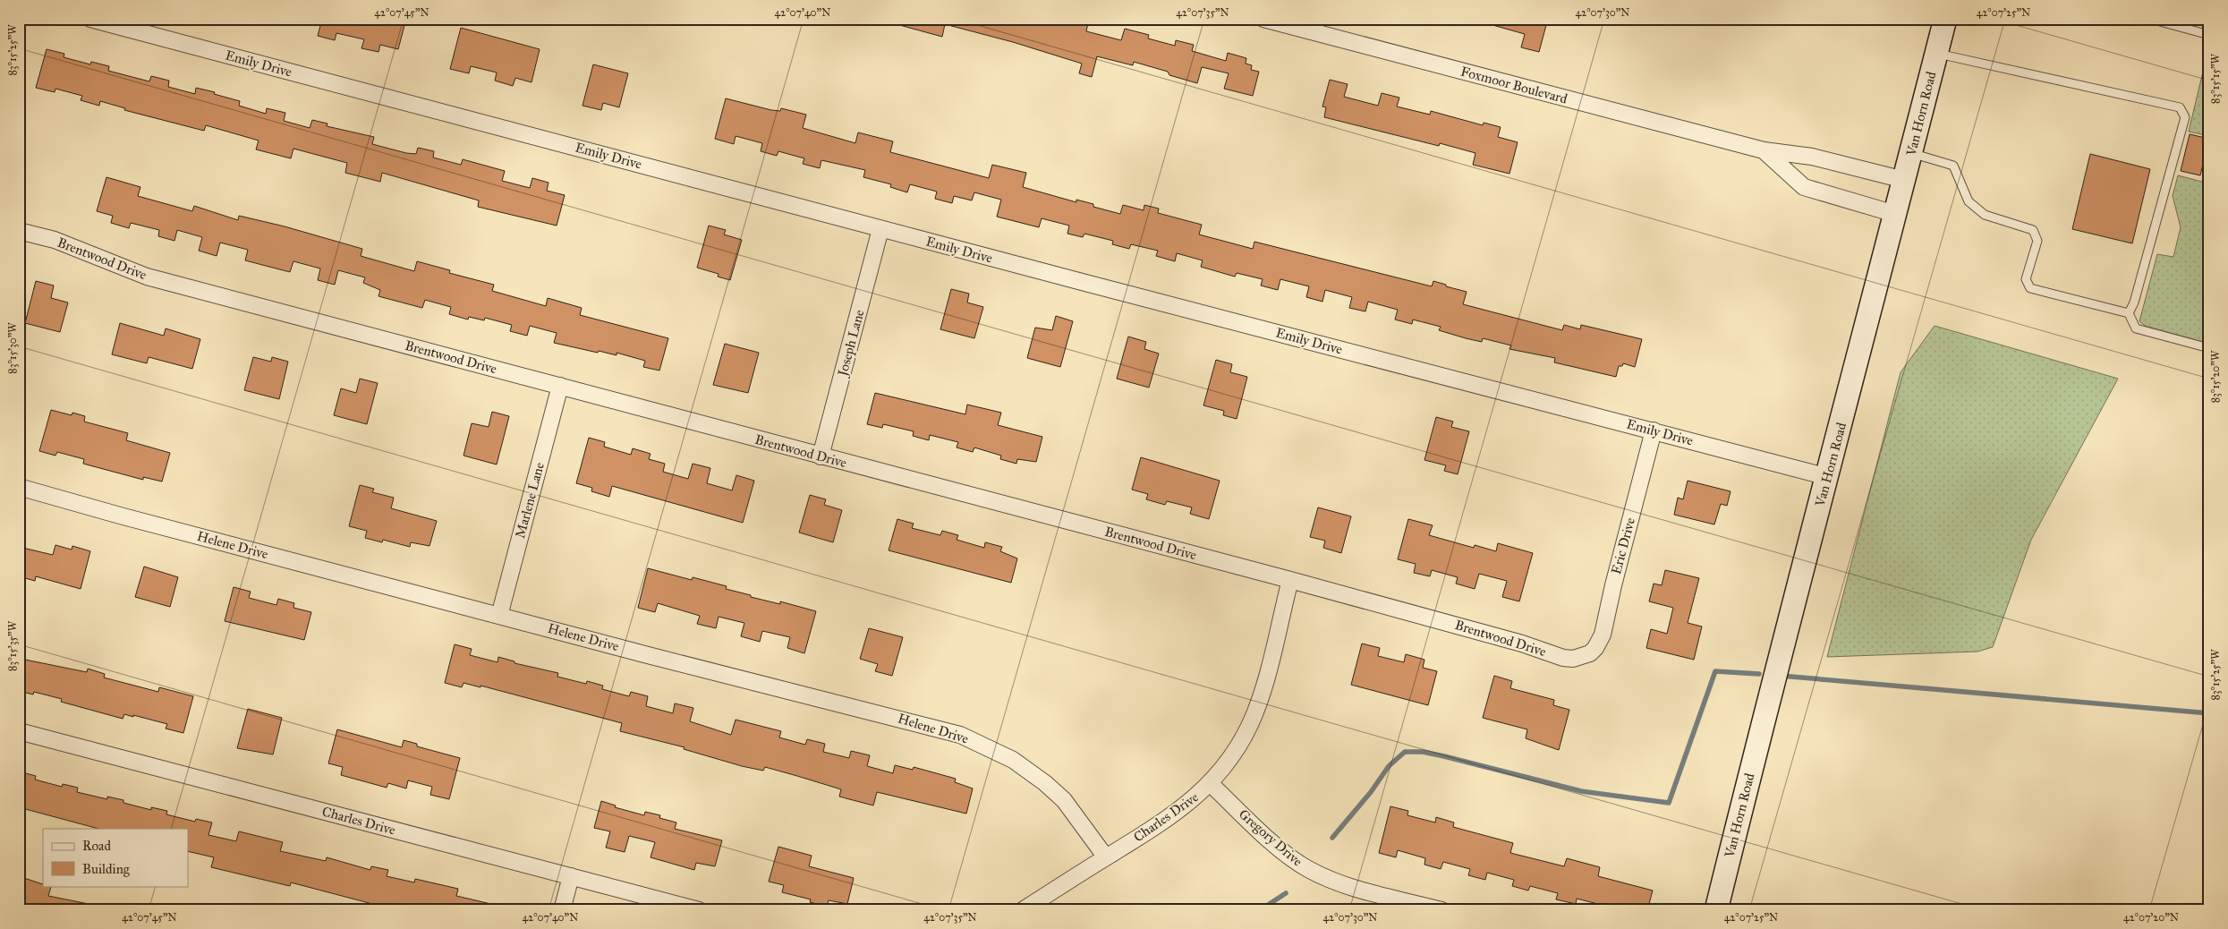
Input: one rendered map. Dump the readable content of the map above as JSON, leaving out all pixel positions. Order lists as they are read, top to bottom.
{
  "streets": {
    "main road": ["Van Horn Road"],
    "street": [
      "Emily Drive",
      "Foxmoor Boulevard",
      "Brentwood Drive",
      "Joseph Lane",
      "Marlene Lane",
      "Helene Drive",
      "Eric Drive",
      "Charles Drive",
      "Gregory Drive"
    ]
  },
  "crossings": [
    ["Emily Drive", "Van Horn Road"],
    ["Emily Drive", "Joseph Lane"],
    ["Emily Drive", "Eric Drive"],
    ["Foxmoor Boulevard", "Van Horn Road"],
    ["Brentwood Drive", "Joseph Lane"],
    ["Brentwood Drive", "Marlene Lane"],
    ["Brentwood Drive", "Eric Drive"],
    ["Brentwood Drive", "Charles Drive"],
    ["Marlene Lane", "Helene Drive"],
    ["Helene Drive", "Charles Drive"],
    ["Charles Drive", "Gregory Drive"]
  ],
  "legend": ["Road", "Building"],
  "coordinates": [
    "42°07'45\"N",
    "42°07'40\"N",
    "42°07'35\"N",
    "42°07'30\"N",
    "42°07'25\"N",
    "83°15'25\"W",
    "83°15'15\"W",
    "83°15'30\"W",
    "83°15'20\"W",
    "83°15'35\"W",
    "42°07'20\"N"
  ]
}
